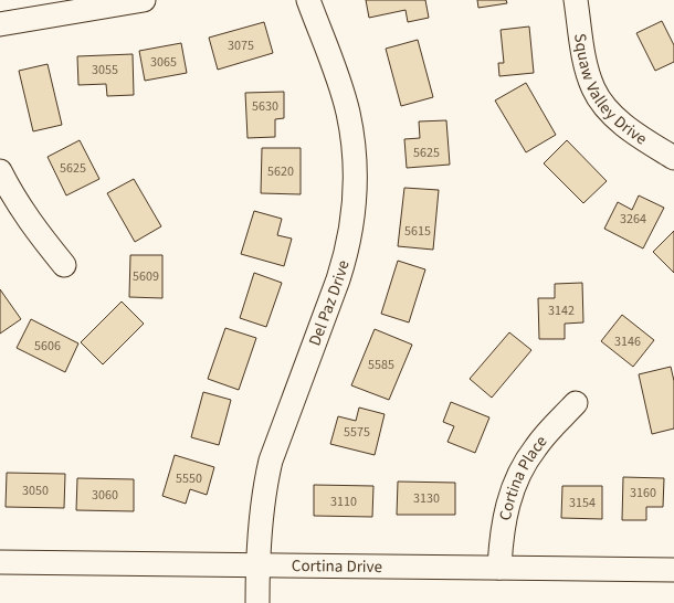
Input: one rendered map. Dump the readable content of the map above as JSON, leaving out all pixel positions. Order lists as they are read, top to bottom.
{
  "streets": {
    "street": [
      "Squaw Valley Drive",
      "Del Paz Drive",
      "Cortina Place",
      "Cortina Drive"
    ]
  },
  "crossings": [
    ["Del Paz Drive", "Cortina Drive"],
    ["Cortina Place", "Cortina Drive"]
  ],
  "house_numbers": [
    "3075",
    "3065",
    "3055",
    "5630",
    "5625",
    "5625",
    "5620",
    "3264",
    "5615",
    "5609",
    "3142",
    "3146",
    "5606",
    "5585",
    "5575",
    "5550",
    "3050",
    "3160",
    "3060",
    "3130",
    "3110",
    "3154"
  ]
}
